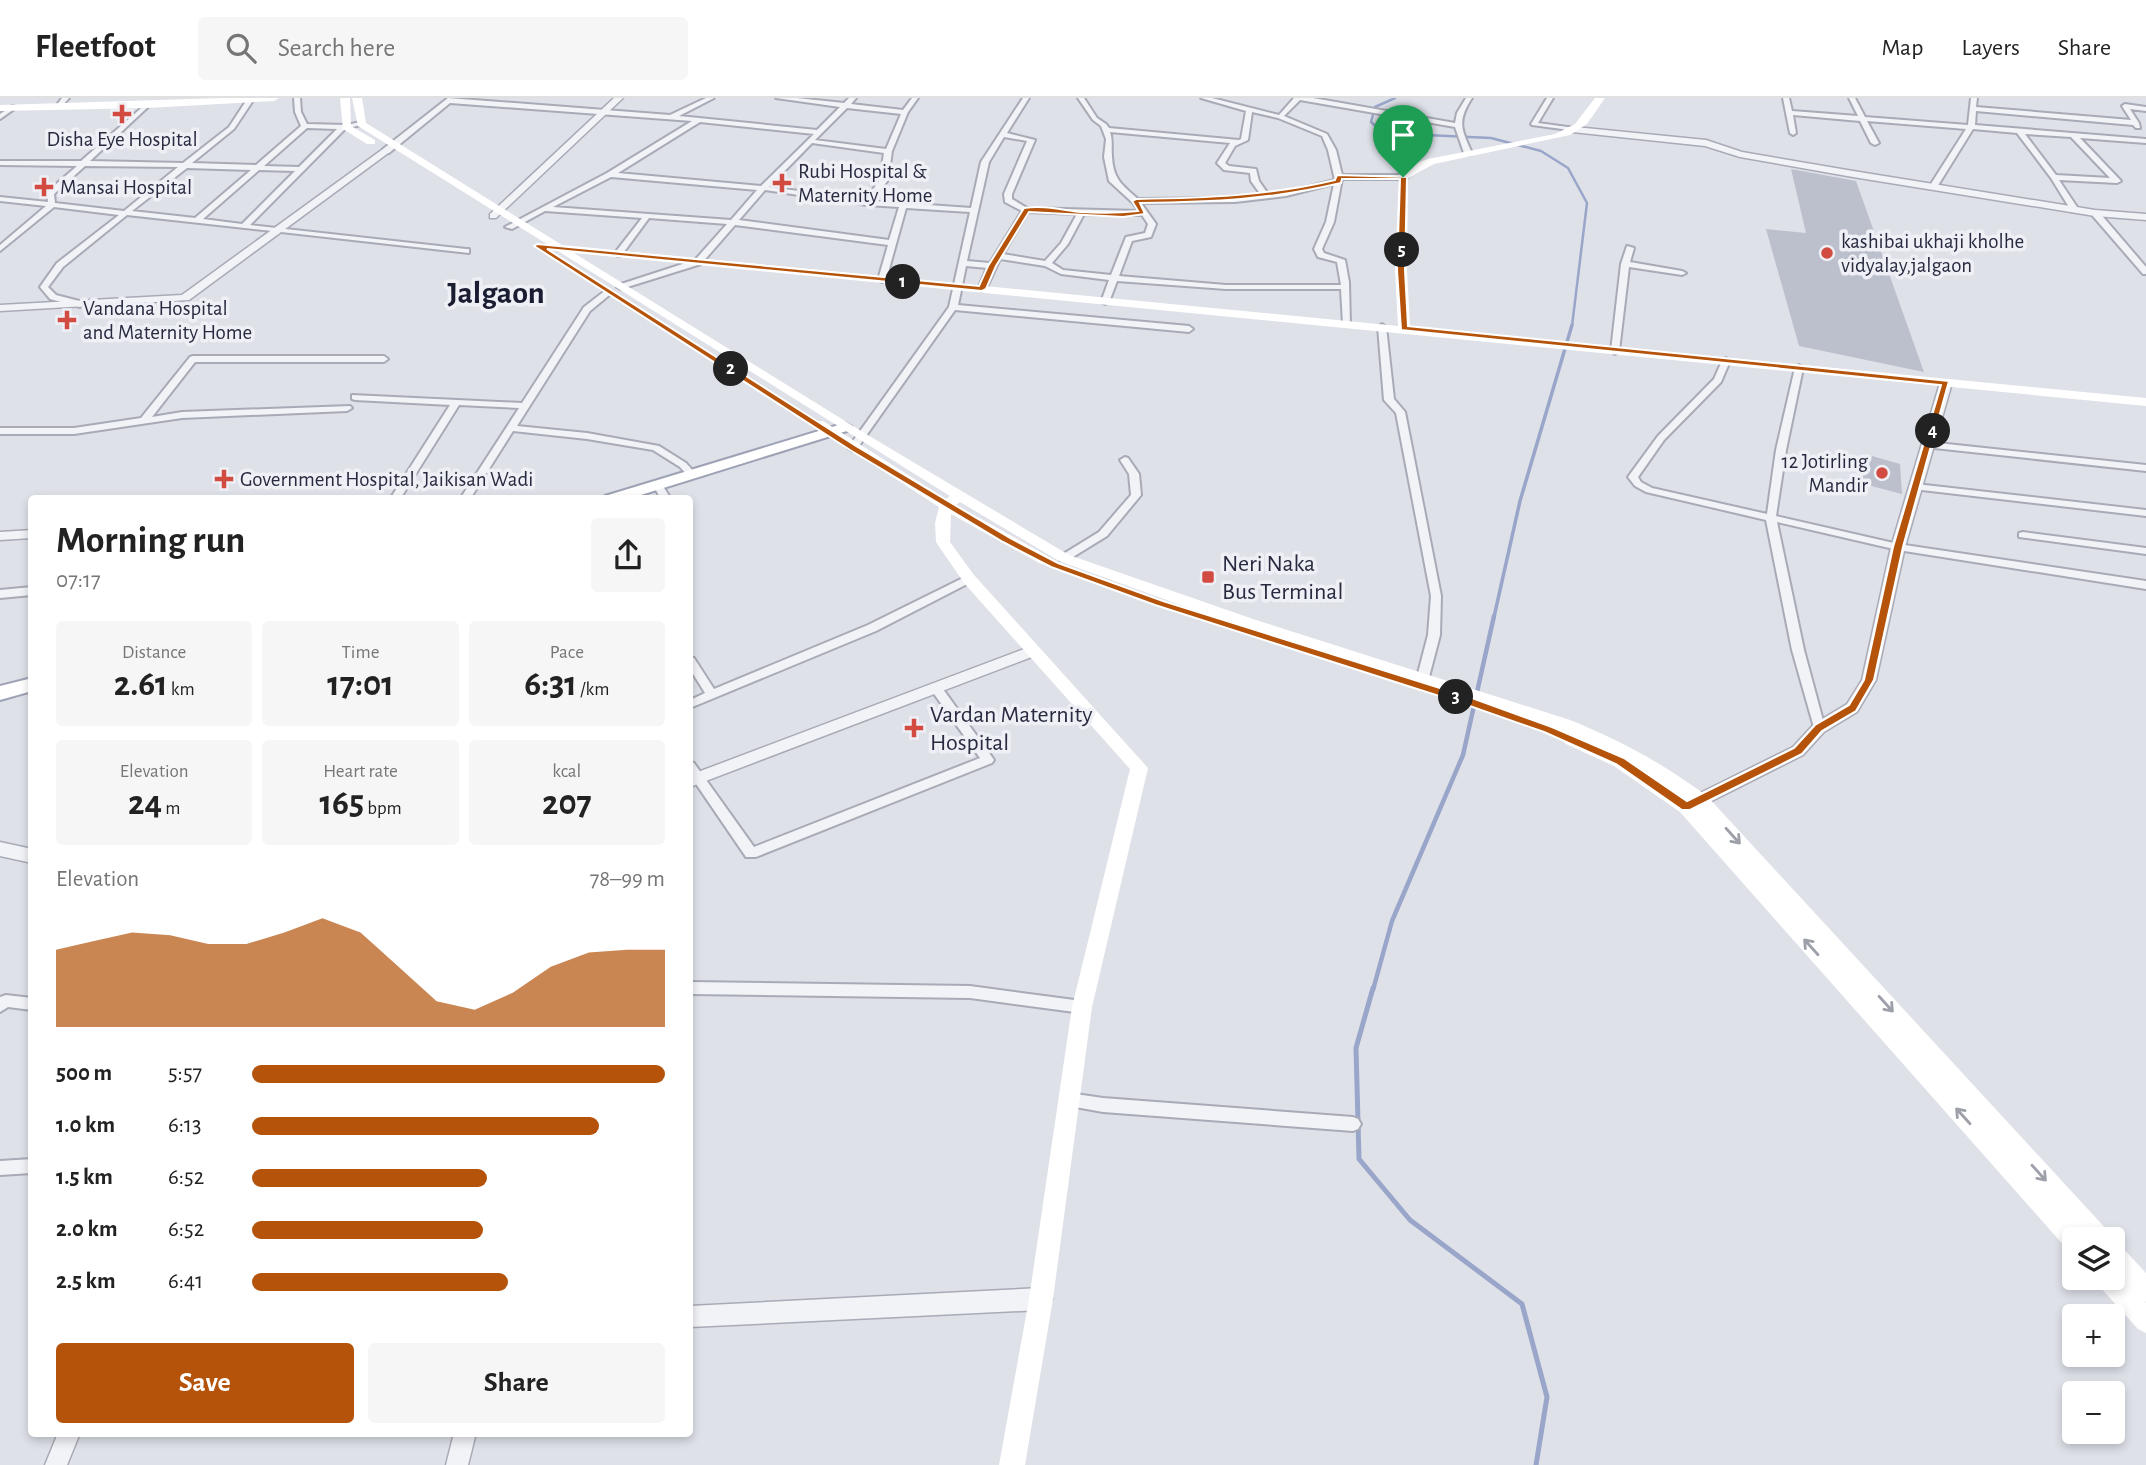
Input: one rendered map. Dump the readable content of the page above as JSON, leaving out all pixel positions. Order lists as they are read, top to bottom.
{
  "districts": ["Jalgaon"],
  "places": {
    "health": [
      "Disha Eye Hospital",
      "Rubi Hospital & Maternity Home",
      "Mansai Hospital",
      "Vandana Hospital and Maternity Home",
      "Government Hospital, Jaikisan Wadi",
      "Vardan Maternity Hospital"
    ],
    "other": ["kashibai ukhaji kholhe vidyalay,jalgaon", "12 Jotirling Mandir"],
    "transit": ["Neri Naka Bus Terminal"]
  },
  "page": {
    "header": "Fleetfoot",
    "search": "Search here",
    "nav": ["Map", "Layers", "Share"],
    "pins": [
      "5",
      "1",
      "2",
      "4",
      "3"
    ],
    "heading": ["Morning run", "07:17"],
    "stats": [
      ["Distance", "2.61 km"],
      ["Time", "17:01"],
      ["Pace", "6:31 /km"],
      ["Elevation", "24 m"],
      ["Heart rate", "165 bpm"],
      ["kcal", "207"]
    ],
    "chart": ["Elevation", "78–99 m"],
    "list": [
      {
        "name": "500 m",
        "note": "5:57"
      },
      {
        "name": "1.0 km",
        "note": "6:13"
      },
      {
        "name": "1.5 km",
        "note": "6:52"
      },
      {
        "name": "2.0 km",
        "note": "6:52"
      },
      {
        "name": "2.5 km",
        "note": "6:41"
      }
    ],
    "map_buttons": ["+", "−"],
    "buttons": ["Save", "Share"]
  }
}
